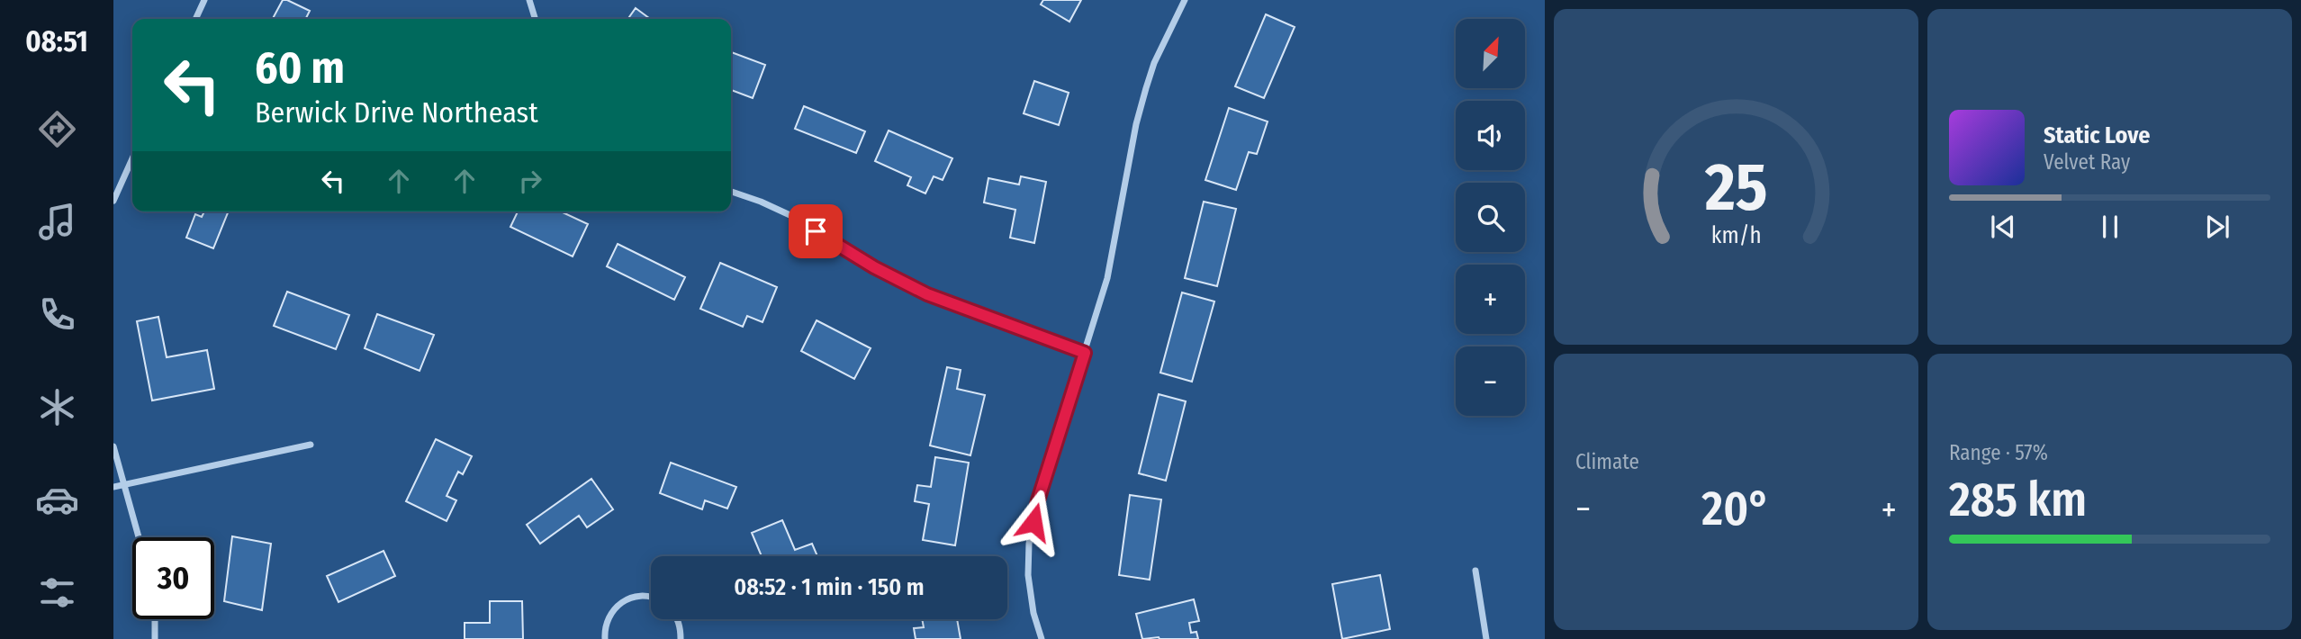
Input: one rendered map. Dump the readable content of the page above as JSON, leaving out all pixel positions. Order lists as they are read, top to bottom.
{
  "north": "top right",
  "page": {
    "tabs": "08:51",
    "map_buttons": ["+", "−"],
    "turn": ["60 m", "Berwick Drive Northeast"],
    "song": ["Static Love", "Velvet Ray"],
    "tile": [
      "Climate",
      ["Range · 57%", "285 km"]
    ],
    "heat": ["−", "20°", "+"],
    "limit": "30",
    "trip": "08:52 · 1 min · 150 m",
    "gauge": ["25", "km/h"]
  }
}
